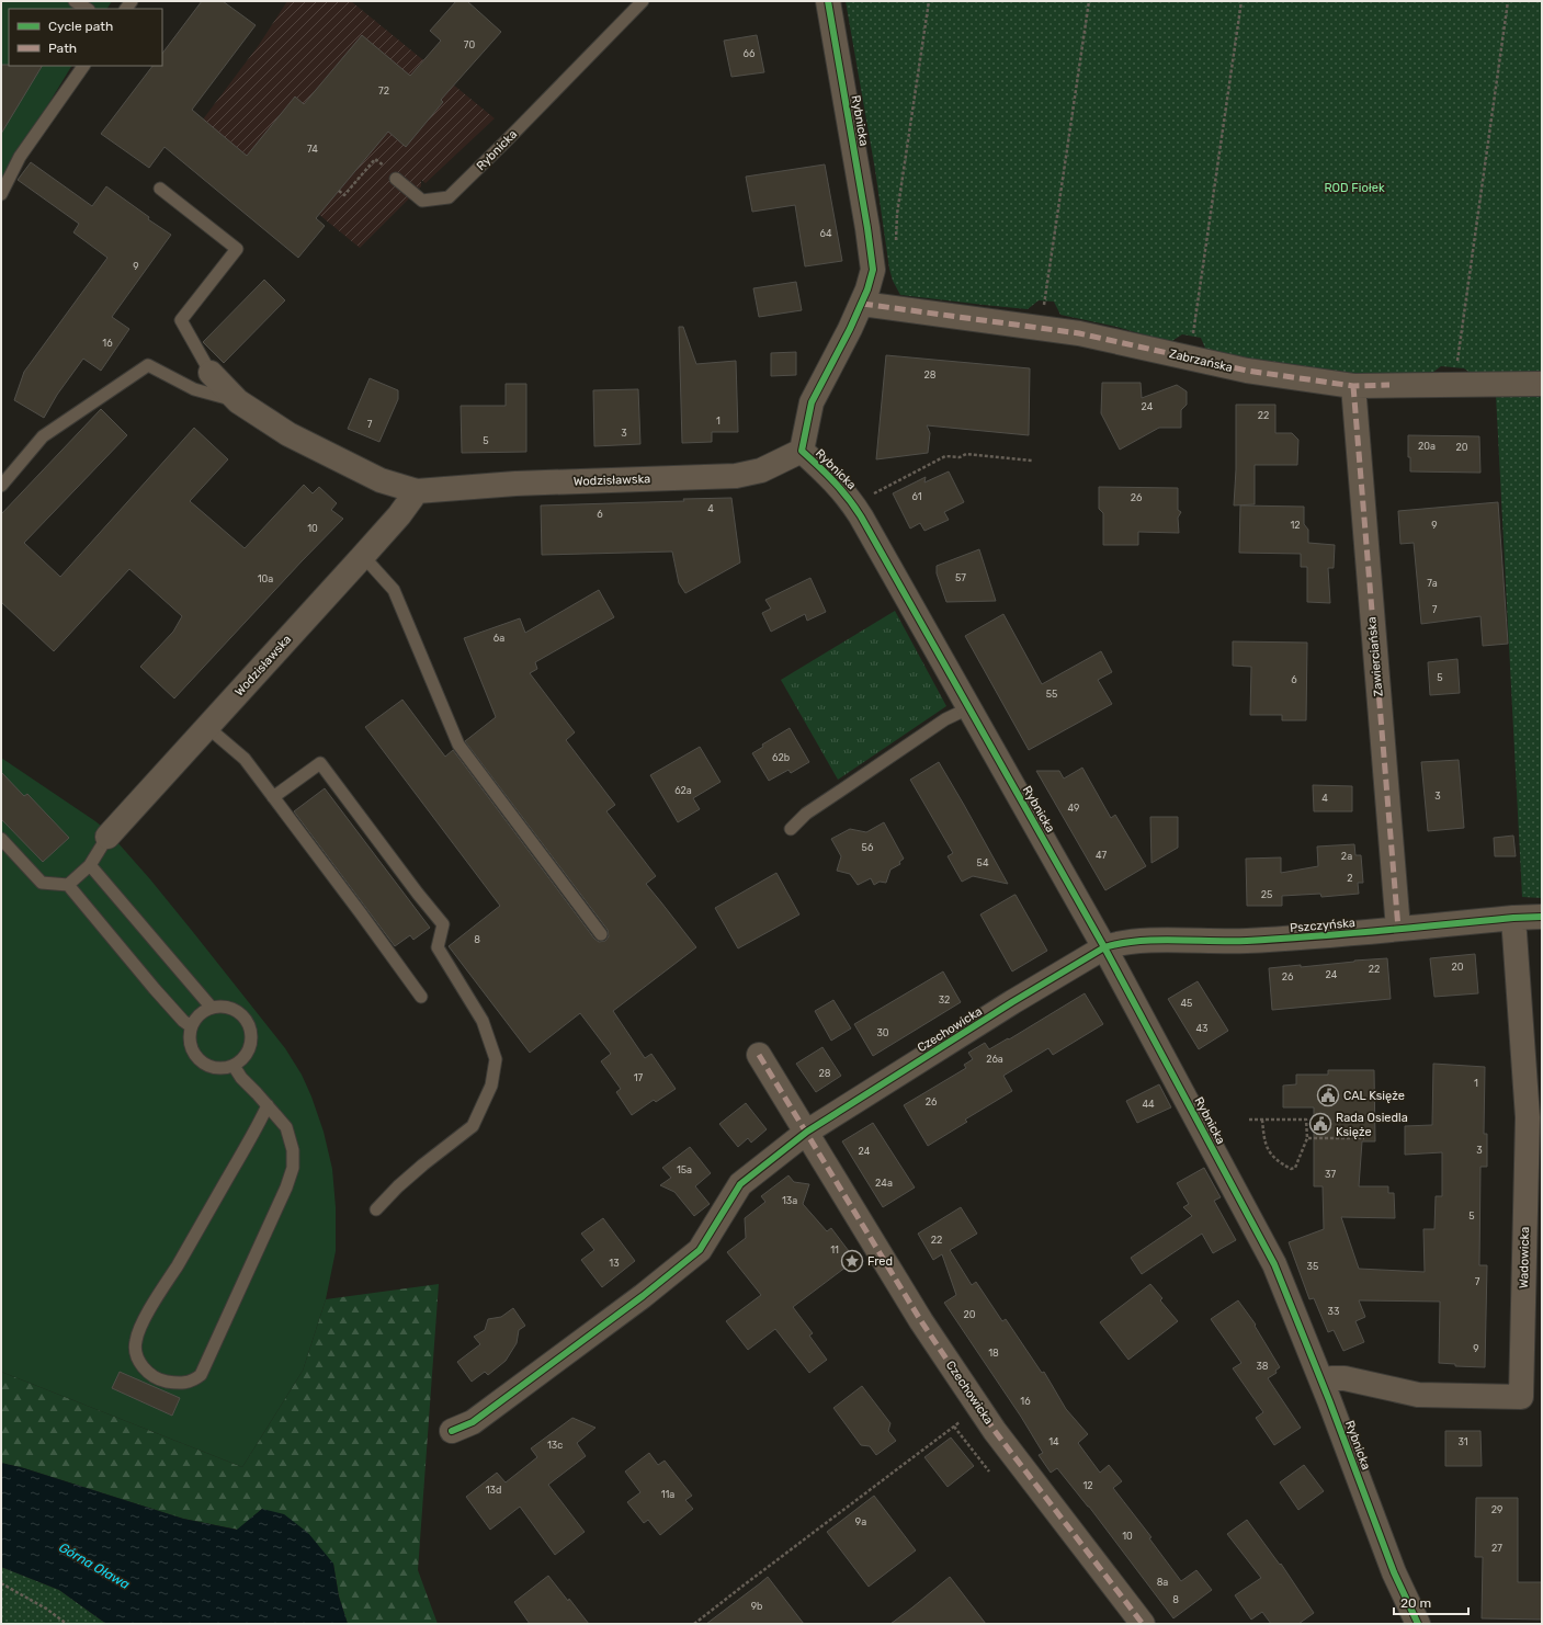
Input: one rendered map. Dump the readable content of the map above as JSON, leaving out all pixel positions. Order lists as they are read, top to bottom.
{
  "streets": {
    "street": [
      "Rybnicka",
      "Zabrzańska",
      "Wodzisławska",
      "Zawierciańska",
      "Pszczyńska",
      "Czechowicka",
      "Wadowicka"
    ]
  },
  "crossings": [
    ["Rybnicka", "Zabrzańska"],
    ["Rybnicka", "Wodzisławska"],
    ["Rybnicka", "Pszczyńska"],
    ["Rybnicka", "Czechowicka"],
    ["Rybnicka", "Wadowicka"],
    ["Zabrzańska", "Zawierciańska"],
    ["Zawierciańska", "Pszczyńska"],
    ["Pszczyńska", "Czechowicka"],
    ["Pszczyńska", "Wadowicka"]
  ],
  "water": ["Górna Oława"],
  "parks": ["ROD Fiołek"],
  "places": {
    "public building": ["CAL Księże", "Rada Osiedla Księże"],
    "place": ["Fred"]
  },
  "house_numbers": [
    "70",
    "66",
    "72",
    "74",
    "64",
    "9",
    "16",
    "28",
    "24",
    "22",
    "1",
    "7",
    "3",
    "5",
    "20a",
    "20",
    "61",
    "26",
    "4",
    "6",
    "12",
    "9",
    "10",
    "57",
    "10a",
    "7a",
    "7",
    "6a",
    "5",
    "6",
    "55",
    "62b",
    "62a",
    "3",
    "4",
    "49",
    "56",
    "47",
    "2a",
    "54",
    "2",
    "25",
    "8",
    "20",
    "22",
    "24",
    "26",
    "32",
    "45",
    "43",
    "30",
    "26a",
    "28",
    "17",
    "1",
    "26",
    "44",
    "3",
    "24",
    "15a",
    "37",
    "24a",
    "13a",
    "5",
    "22",
    "11",
    "13",
    "35",
    "7",
    "33",
    "20",
    "9",
    "18",
    "38",
    "16",
    "14",
    "31",
    "13c",
    "12",
    "13d",
    "11a",
    "29",
    "9a",
    "10",
    "27",
    "8a",
    "8",
    "9b"
  ],
  "legend": ["Cycle path", "Path"],
  "scale_bar": "20 m"
}
